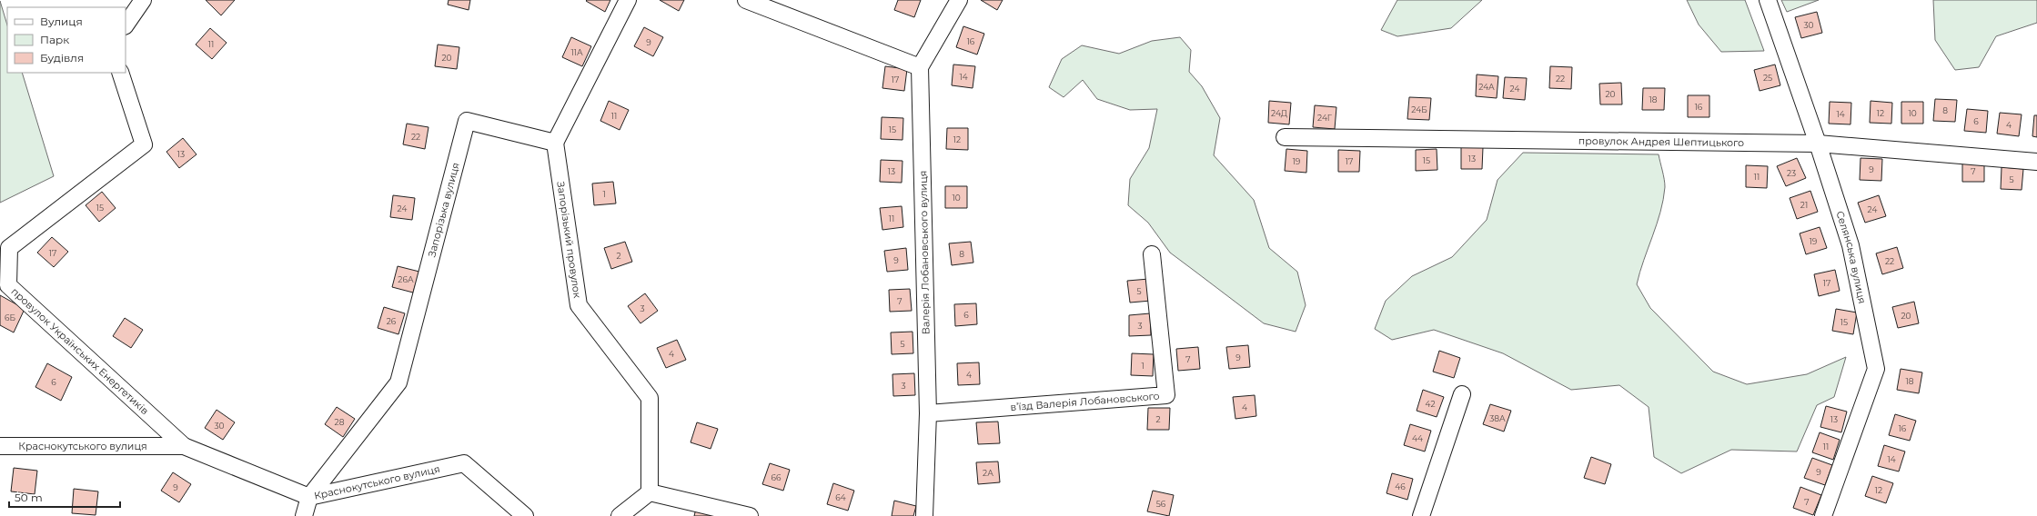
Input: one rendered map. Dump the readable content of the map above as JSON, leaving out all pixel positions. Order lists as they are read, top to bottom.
{
  "streets": {
    "street": [
      "провулок Андрея Шептицького",
      "Запорізька вулиця",
      "Запорізький провулок",
      "Валерія Лобановського вулиця",
      "Селянська вулиця",
      "провулок Українських Енергетиків",
      "в’їзд Валерія Лобановського",
      "Краснокутського вулиця"
    ]
  },
  "crossings": [
    ["провулок Андрея Шептицького", "Селянська вулиця"],
    ["Запорізька вулиця", "Запорізький провулок"],
    ["Запорізька вулиця", "Краснокутського вулиця"],
    ["Валерія Лобановського вулиця", "в’їзд Валерія Лобановського"],
    ["провулок Українських Енергетиків", "Краснокутського вулиця"]
  ],
  "house_numbers": [
    "30",
    "16",
    "9",
    "11",
    "11А",
    "20",
    "14",
    "25",
    "22",
    "17",
    "24А",
    "24",
    "20",
    "18",
    "16",
    "24Б",
    "8",
    "24Д",
    "12",
    "10",
    "14",
    "11",
    "24Г",
    "6",
    "4",
    "15",
    "22",
    "12",
    "13",
    "13",
    "15",
    "19",
    "17",
    "9",
    "13",
    "7",
    "23",
    "11",
    "5",
    "1",
    "10",
    "21",
    "15",
    "24",
    "24",
    "11",
    "19",
    "17",
    "8",
    "2",
    "9",
    "22",
    "26А",
    "17",
    "5",
    "7",
    "3",
    "6",
    "20",
    "6Б",
    "26",
    "15",
    "3",
    "5",
    "4",
    "9",
    "7",
    "1",
    "4",
    "18",
    "6",
    "3",
    "42",
    "4",
    "38А",
    "2",
    "13",
    "28",
    "30",
    "16",
    "44",
    "11",
    "14",
    "9",
    "2А",
    "66",
    "46",
    "9",
    "12",
    "64",
    "7",
    "56"
  ],
  "legend": ["Вулиця", "Парк", "Будівля"],
  "scale_bar": "50 m"
}
